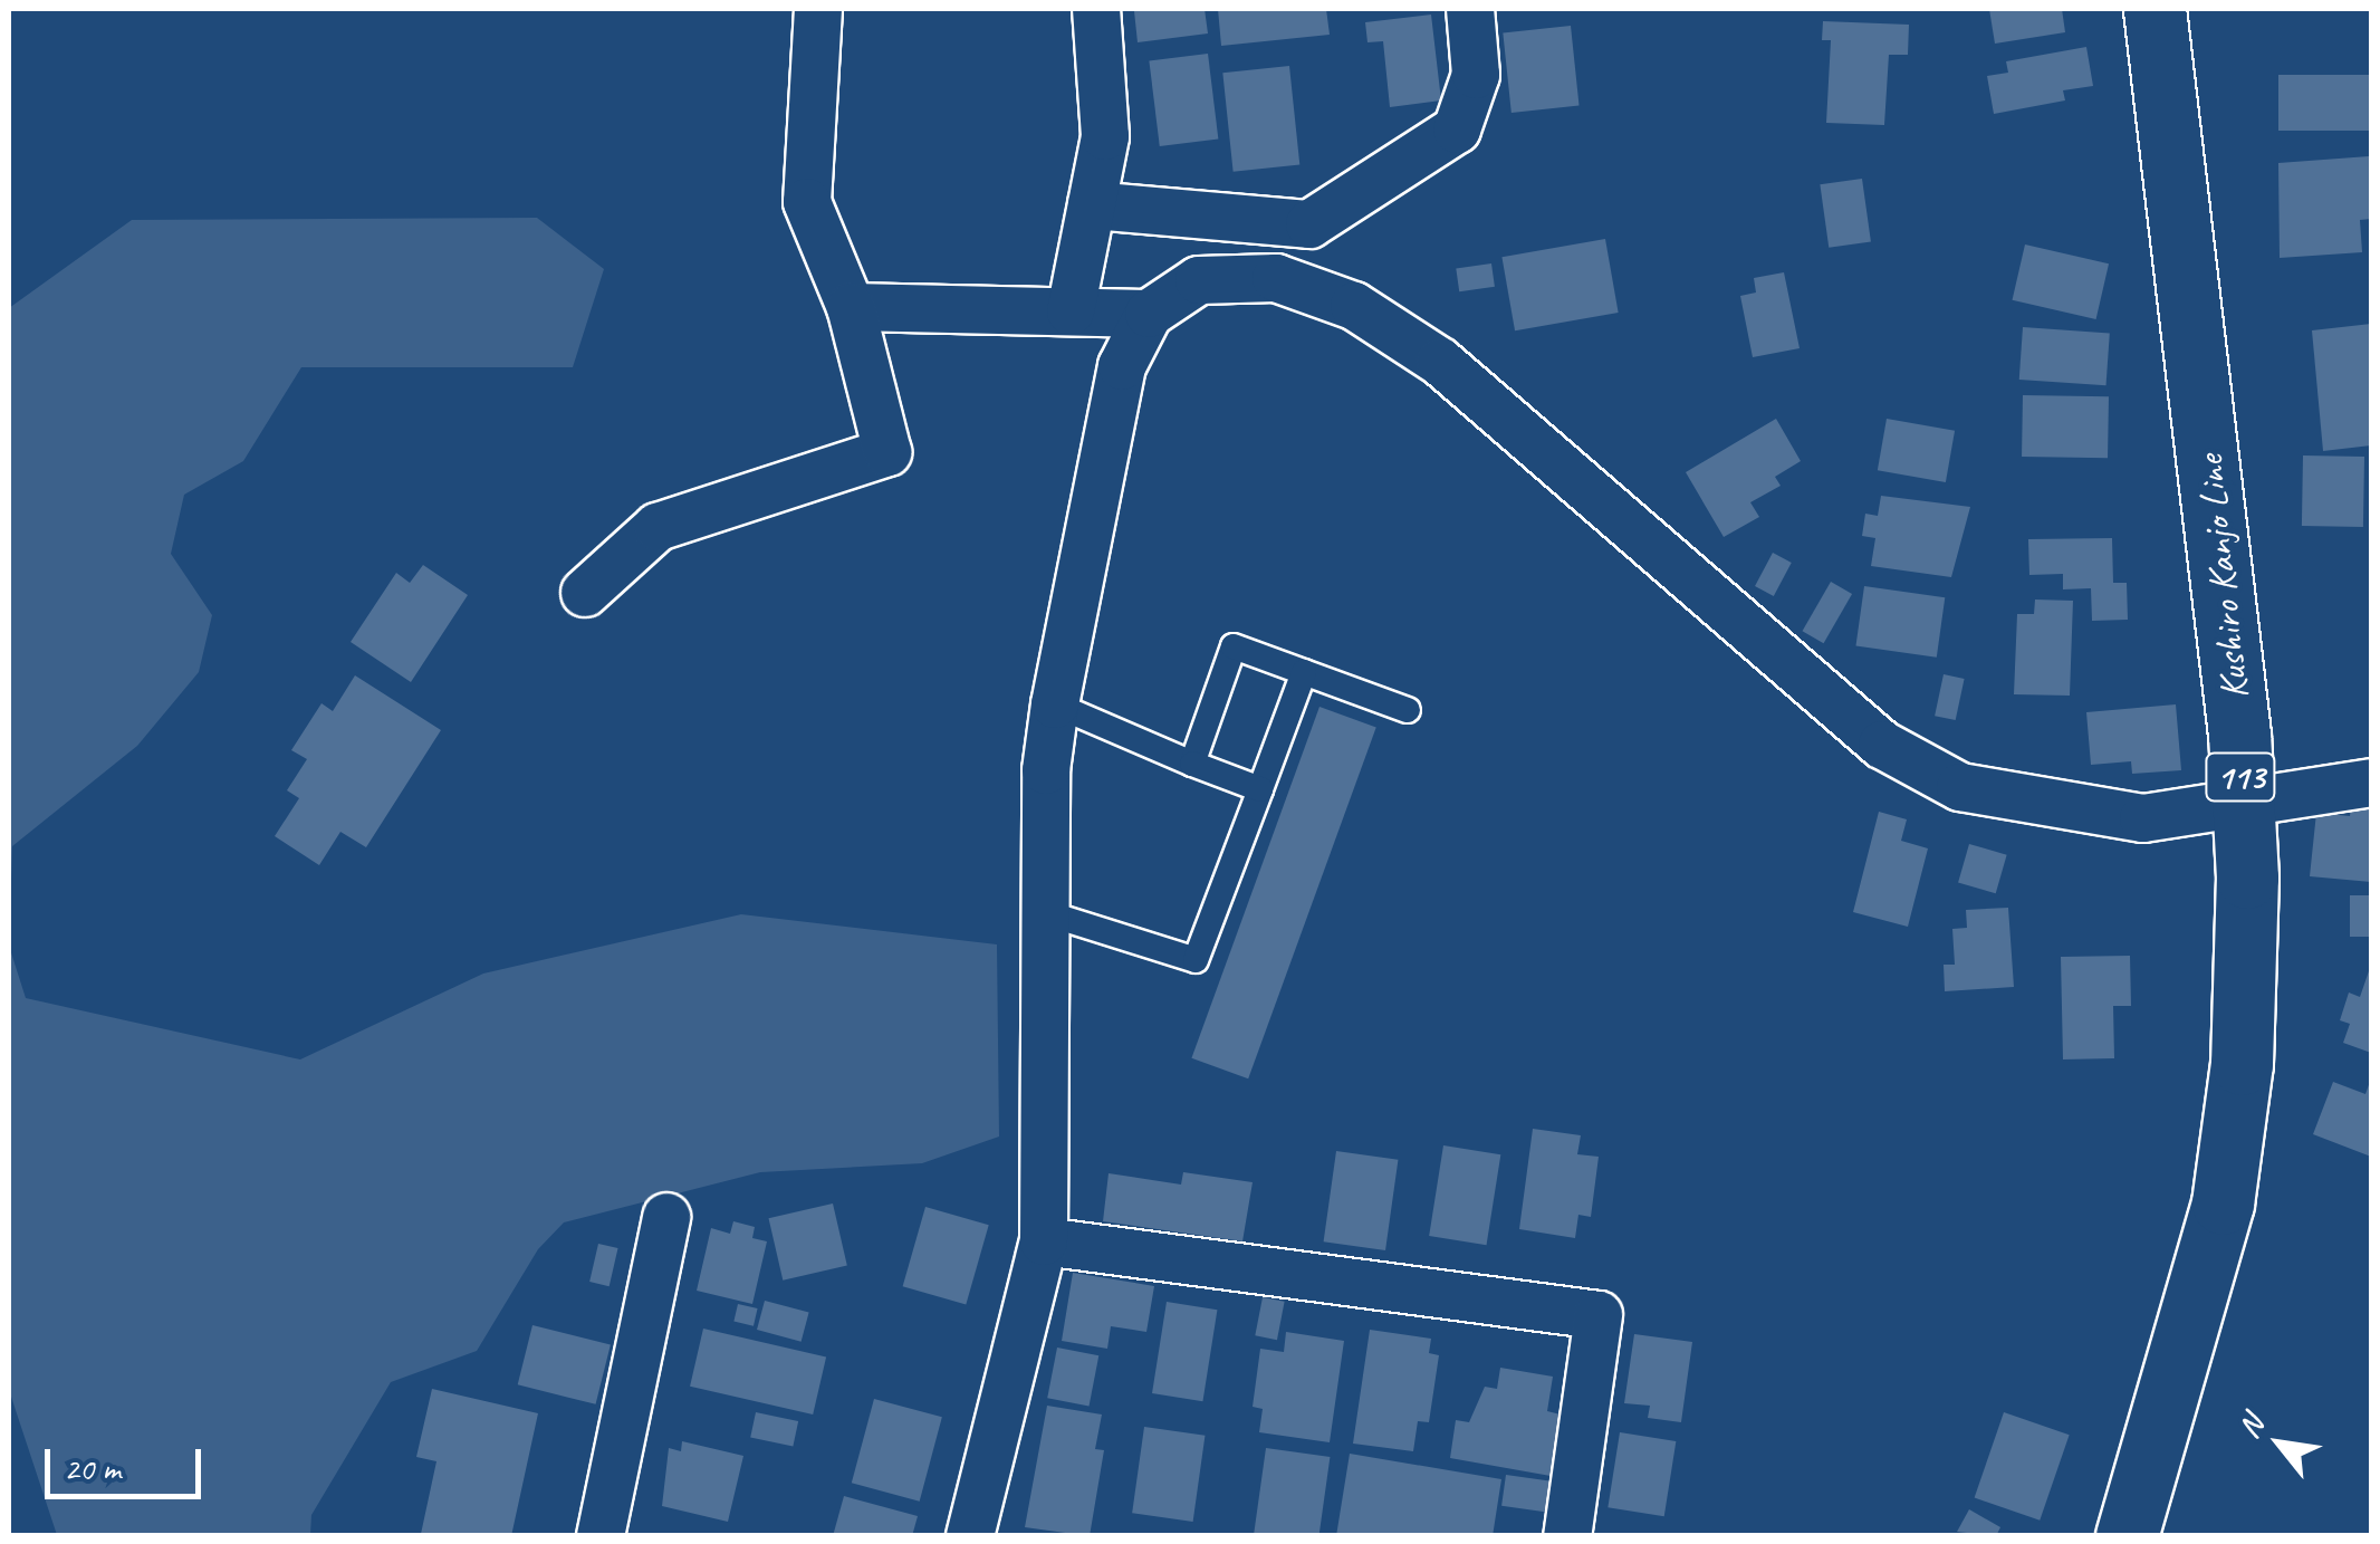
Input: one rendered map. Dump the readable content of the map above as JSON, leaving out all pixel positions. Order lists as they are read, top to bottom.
{
  "streets": {
    "main road": ["Kushiro Kanjo Line", "113"]
  },
  "scale_bar": "20 m",
  "north": "top left"
}
